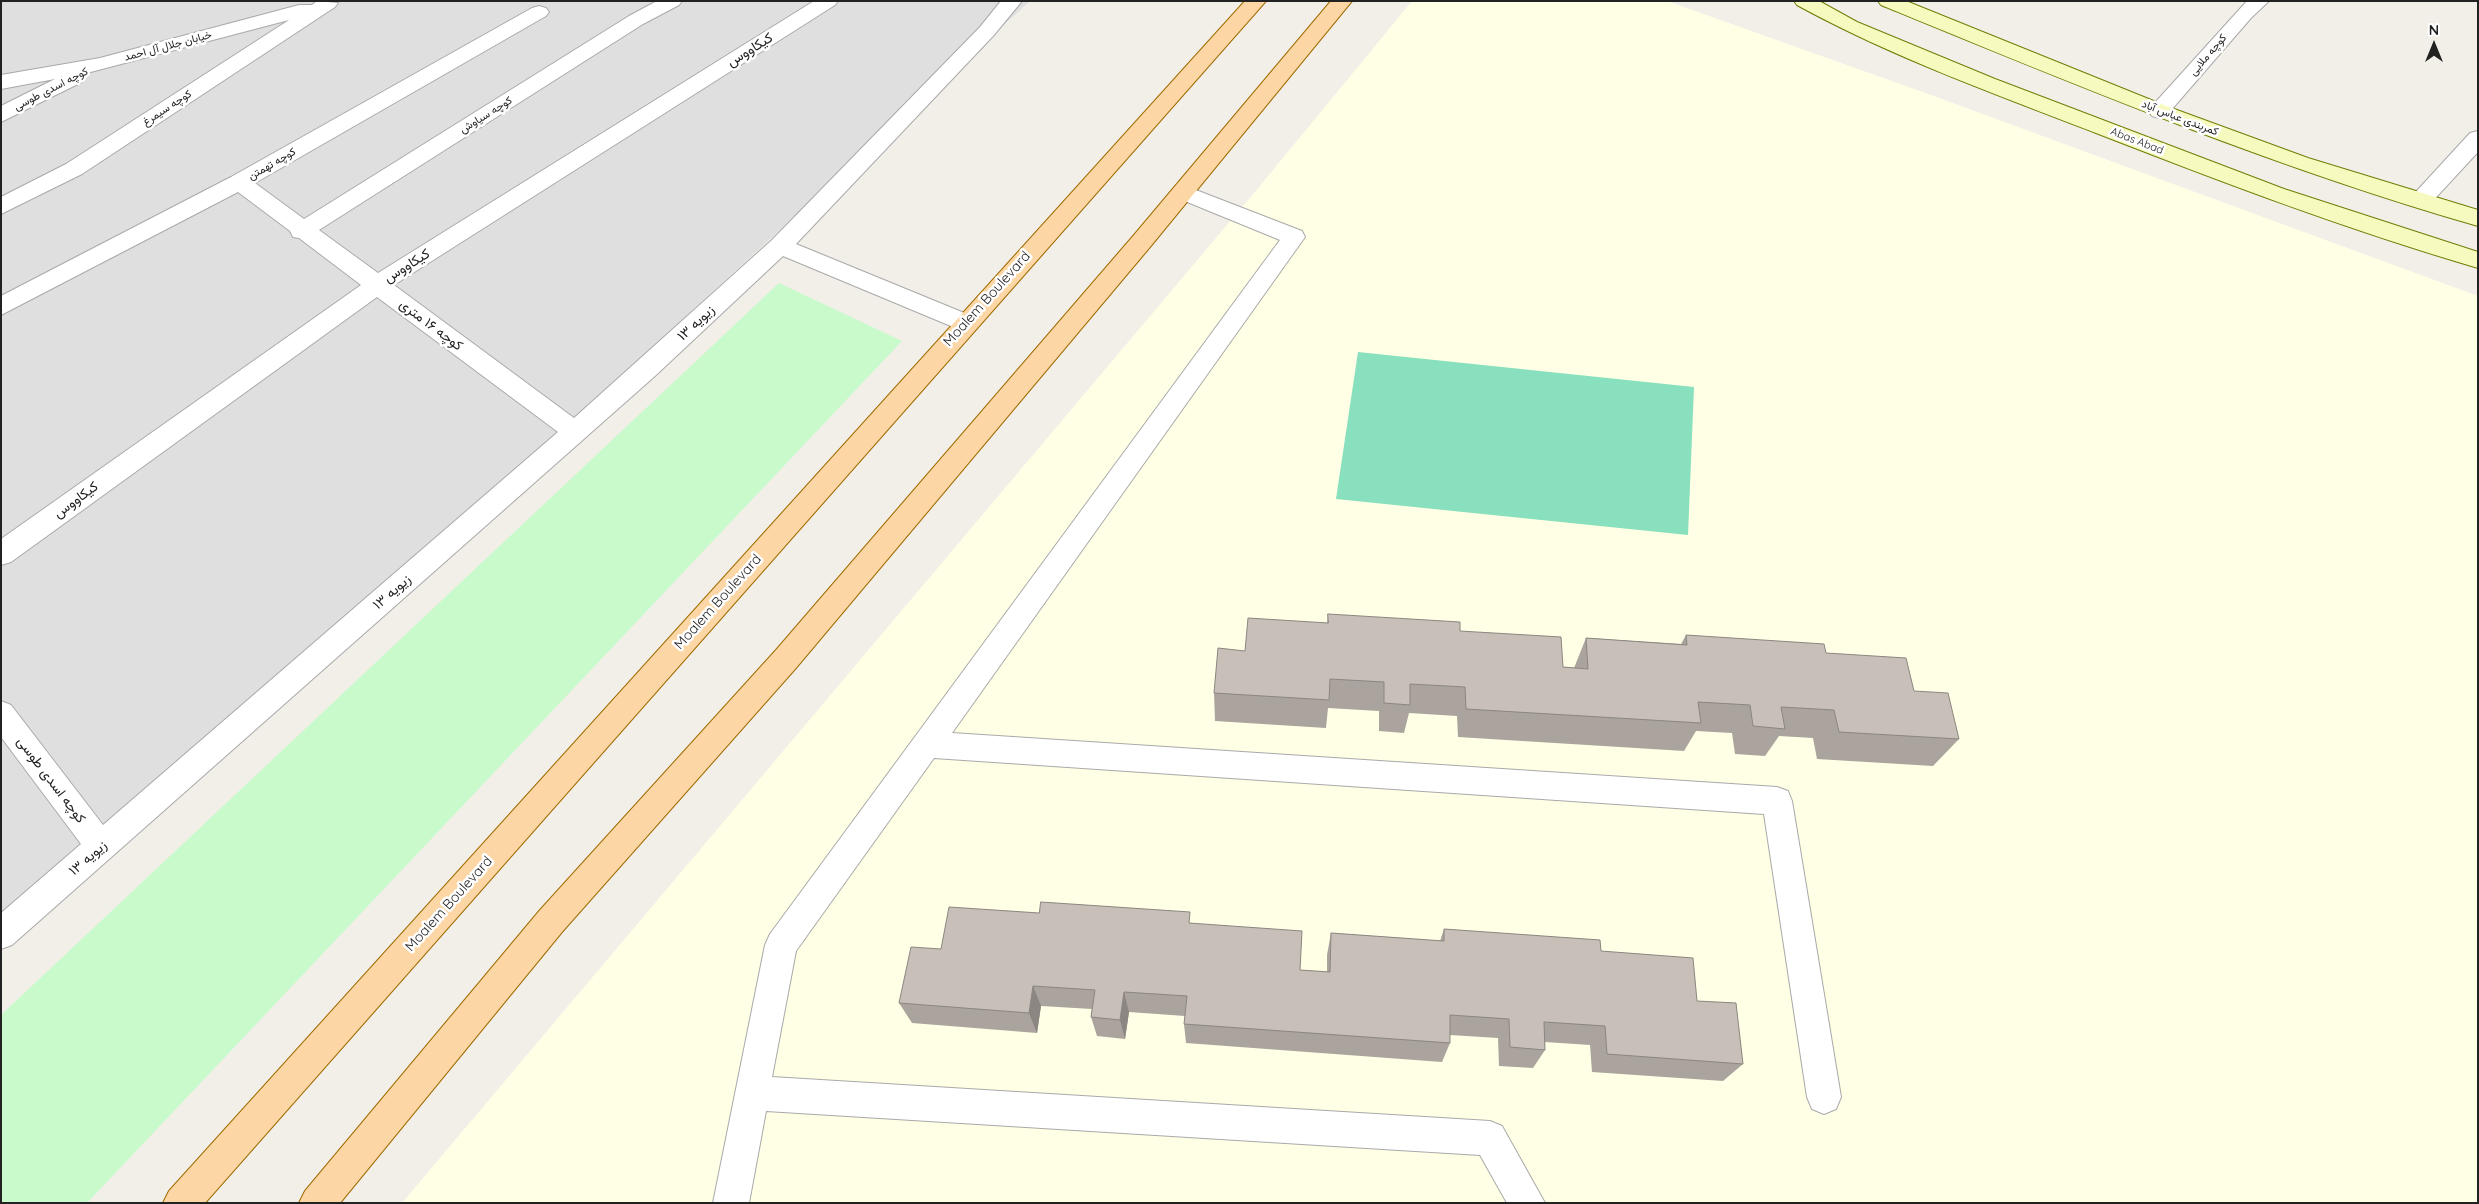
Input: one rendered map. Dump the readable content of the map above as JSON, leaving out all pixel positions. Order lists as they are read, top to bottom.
{
  "streets": {
    "main road": ["کمربندی عباس آباد", "Abas Abad", "Moalem Boulevard"],
    "street": [
      "خیابان جلال آل احمد",
      "کیکاووس",
      "کوچه ملایی",
      "کوچه اسدی طوسی",
      "کوچه سیمرغ",
      "کوچه سیاوش",
      "کوچه تهمتن",
      "زیویه ۱۳",
      "کوچه ۱۶ متری"
    ]
  },
  "crossings": [
    ["خیابان جلال آل احمد", "کوچه اسدی طوسی"],
    ["خیابان جلال آل احمد", "کوچه سیمرغ"],
    ["کیکاووس", "کوچه ۱۶ متری"],
    ["کوچه ملایی", "کمربندی عباس آباد"],
    ["کوچه اسدی طوسی", "زیویه ۱۳"],
    ["کوچه سیاوش", "کوچه ۱۶ متری"],
    ["کوچه تهمتن", "کوچه ۱۶ متری"],
    ["زیویه ۱۳", "کوچه ۱۶ متری"]
  ],
  "north": "top"
}
